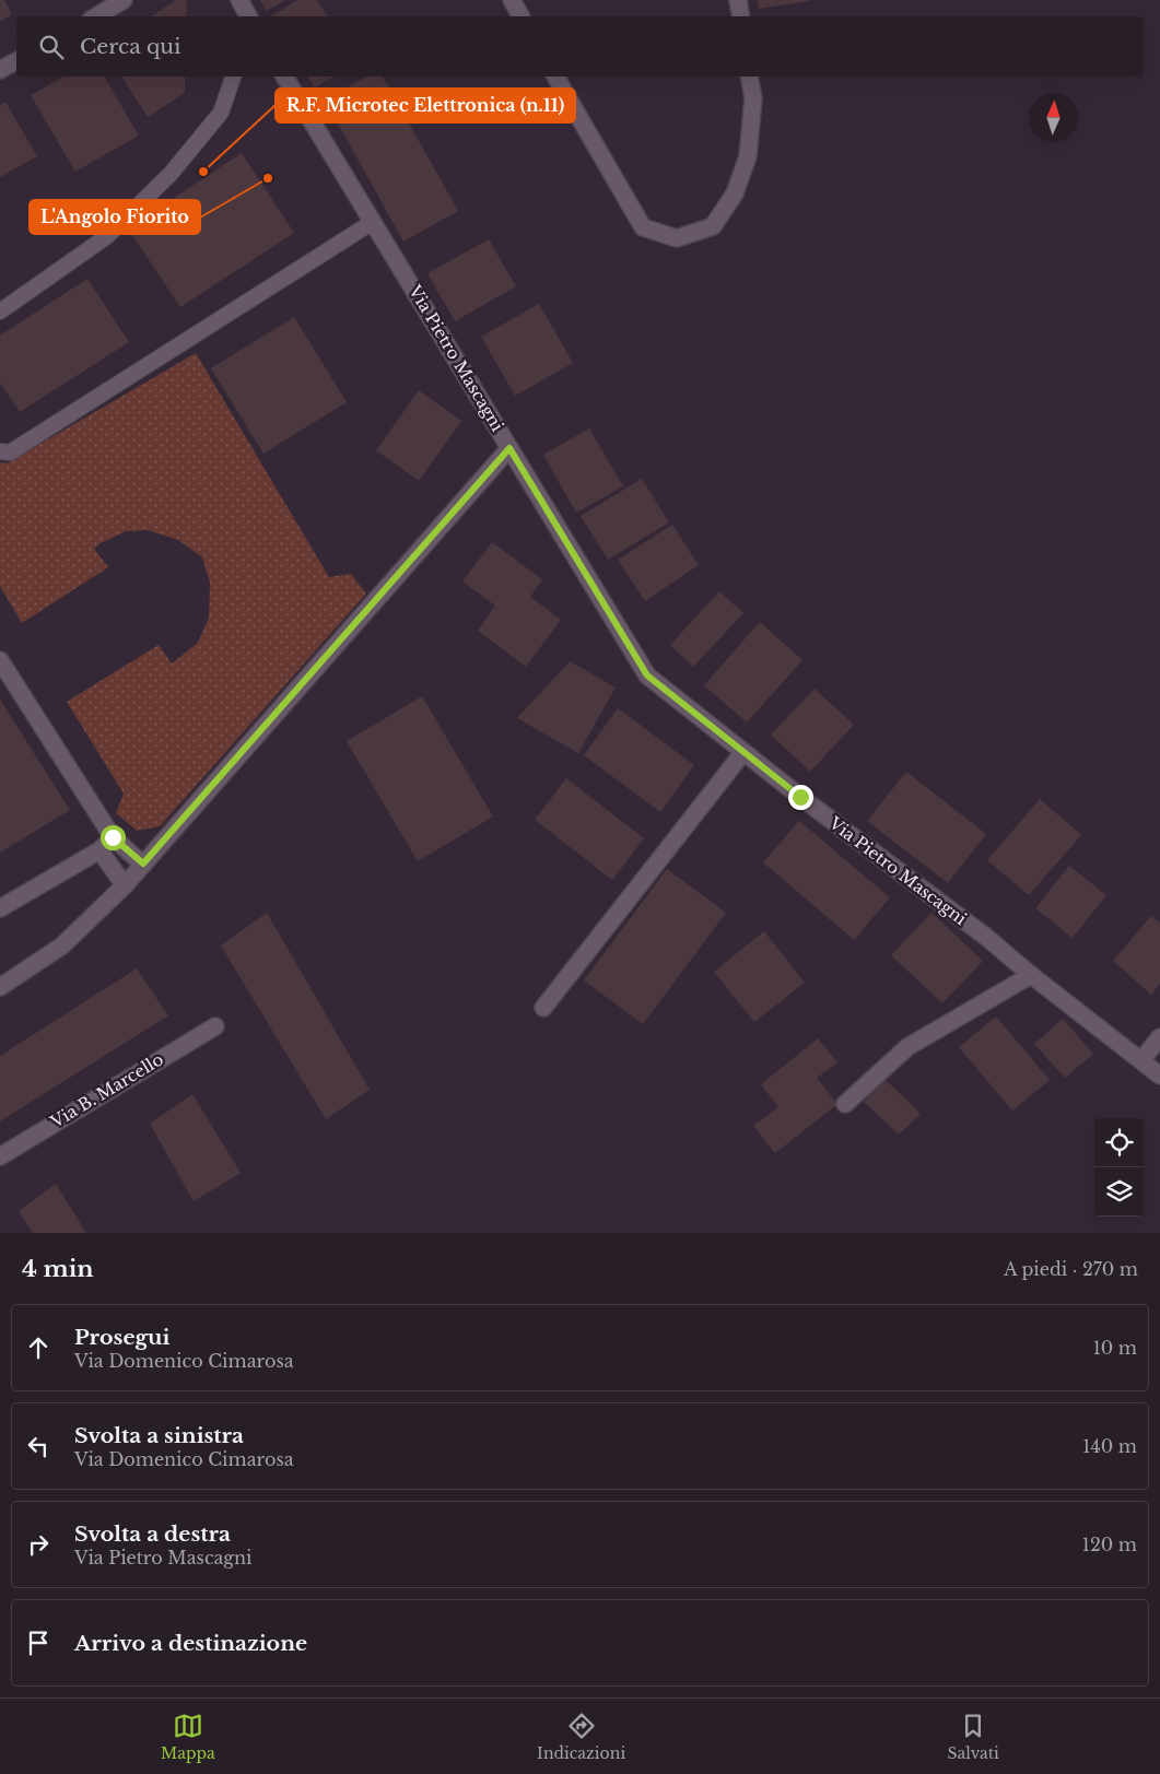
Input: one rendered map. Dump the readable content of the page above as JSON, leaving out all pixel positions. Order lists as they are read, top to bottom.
{
  "streets": {
    "street": ["Via Pietro Mascagni", "Via B. Marcello"]
  },
  "places": ["R.F. Microtec Elettronica (n.11)", "L'Angolo Fiorito"],
  "north": "top",
  "page": {
    "search": "Cerca qui",
    "heading": ["4 min", "A piedi · 270 m"],
    "list": [
      ["Prosegui", "Via Domenico Cimarosa", "10 m"],
      ["Svolta a sinistra", "Via Domenico Cimarosa", "140 m"],
      ["Svolta a destra", "Via Pietro Mascagni", "120 m"],
      "Arrivo a destinazione"
    ],
    "nav": ["Mappa", "Indicazioni", "Salvati"]
  }
}
